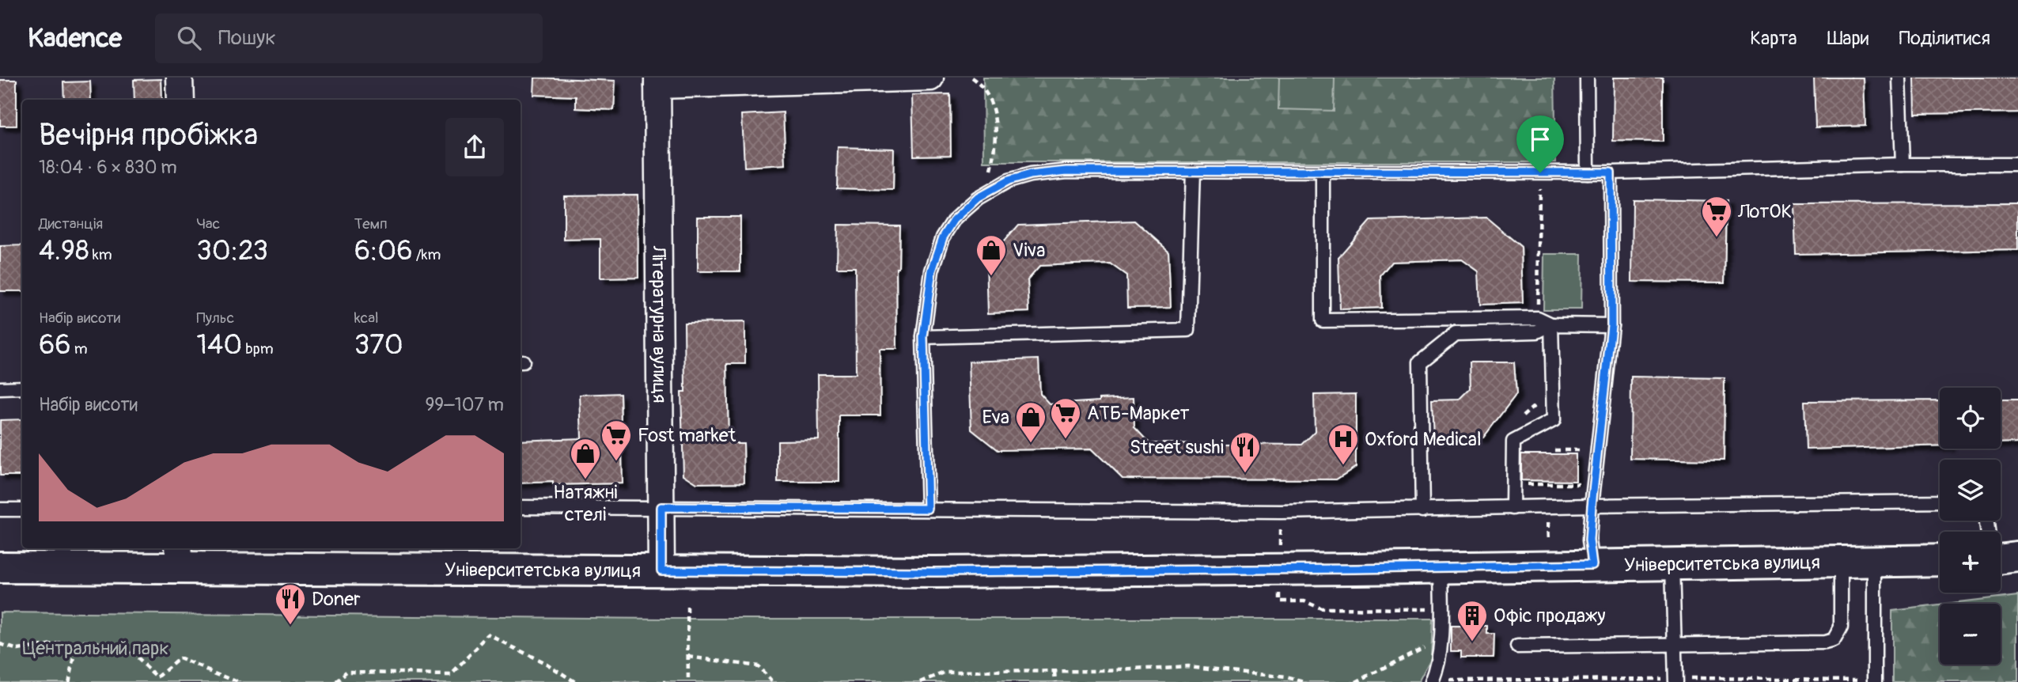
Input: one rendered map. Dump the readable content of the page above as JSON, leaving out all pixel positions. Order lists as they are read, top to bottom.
{
  "streets": {
    "main road": ["Університетська вулиця"],
    "street": ["Літературна вулиця"]
  },
  "crossings": [
    ["Літературна вулиця", "Університетська вулиця"]
  ],
  "parks": ["Центральний парк"],
  "places": {
    "supermarket": ["ЛотОК", "АТБ-Маркет", "Fost market"],
    "shop": ["Viva", "Eva", "Натяжні стелі"],
    "hospital": ["Oxford Medical"],
    "restaurant": ["Street sushi", "Doner"],
    "building": ["Офіс продажу"]
  },
  "page": {
    "header": "Kadence",
    "search": "Пошук",
    "nav": ["Карта", "Шари", "Поділитися"],
    "heading": ["Вечірня пробіжка", "18:04 · 6 × 830 m"],
    "stats": [
      ["Дистанція", "4.98 km"],
      ["Час", "30:23"],
      ["Темп", "6:06 /km"],
      ["Набір висоти", "66 m"],
      ["Пульс", "140 bpm"],
      ["kcal", "370"]
    ],
    "chart": ["Набір висоти", "99–107 m"],
    "map_buttons": ["+", "−"]
  }
}
